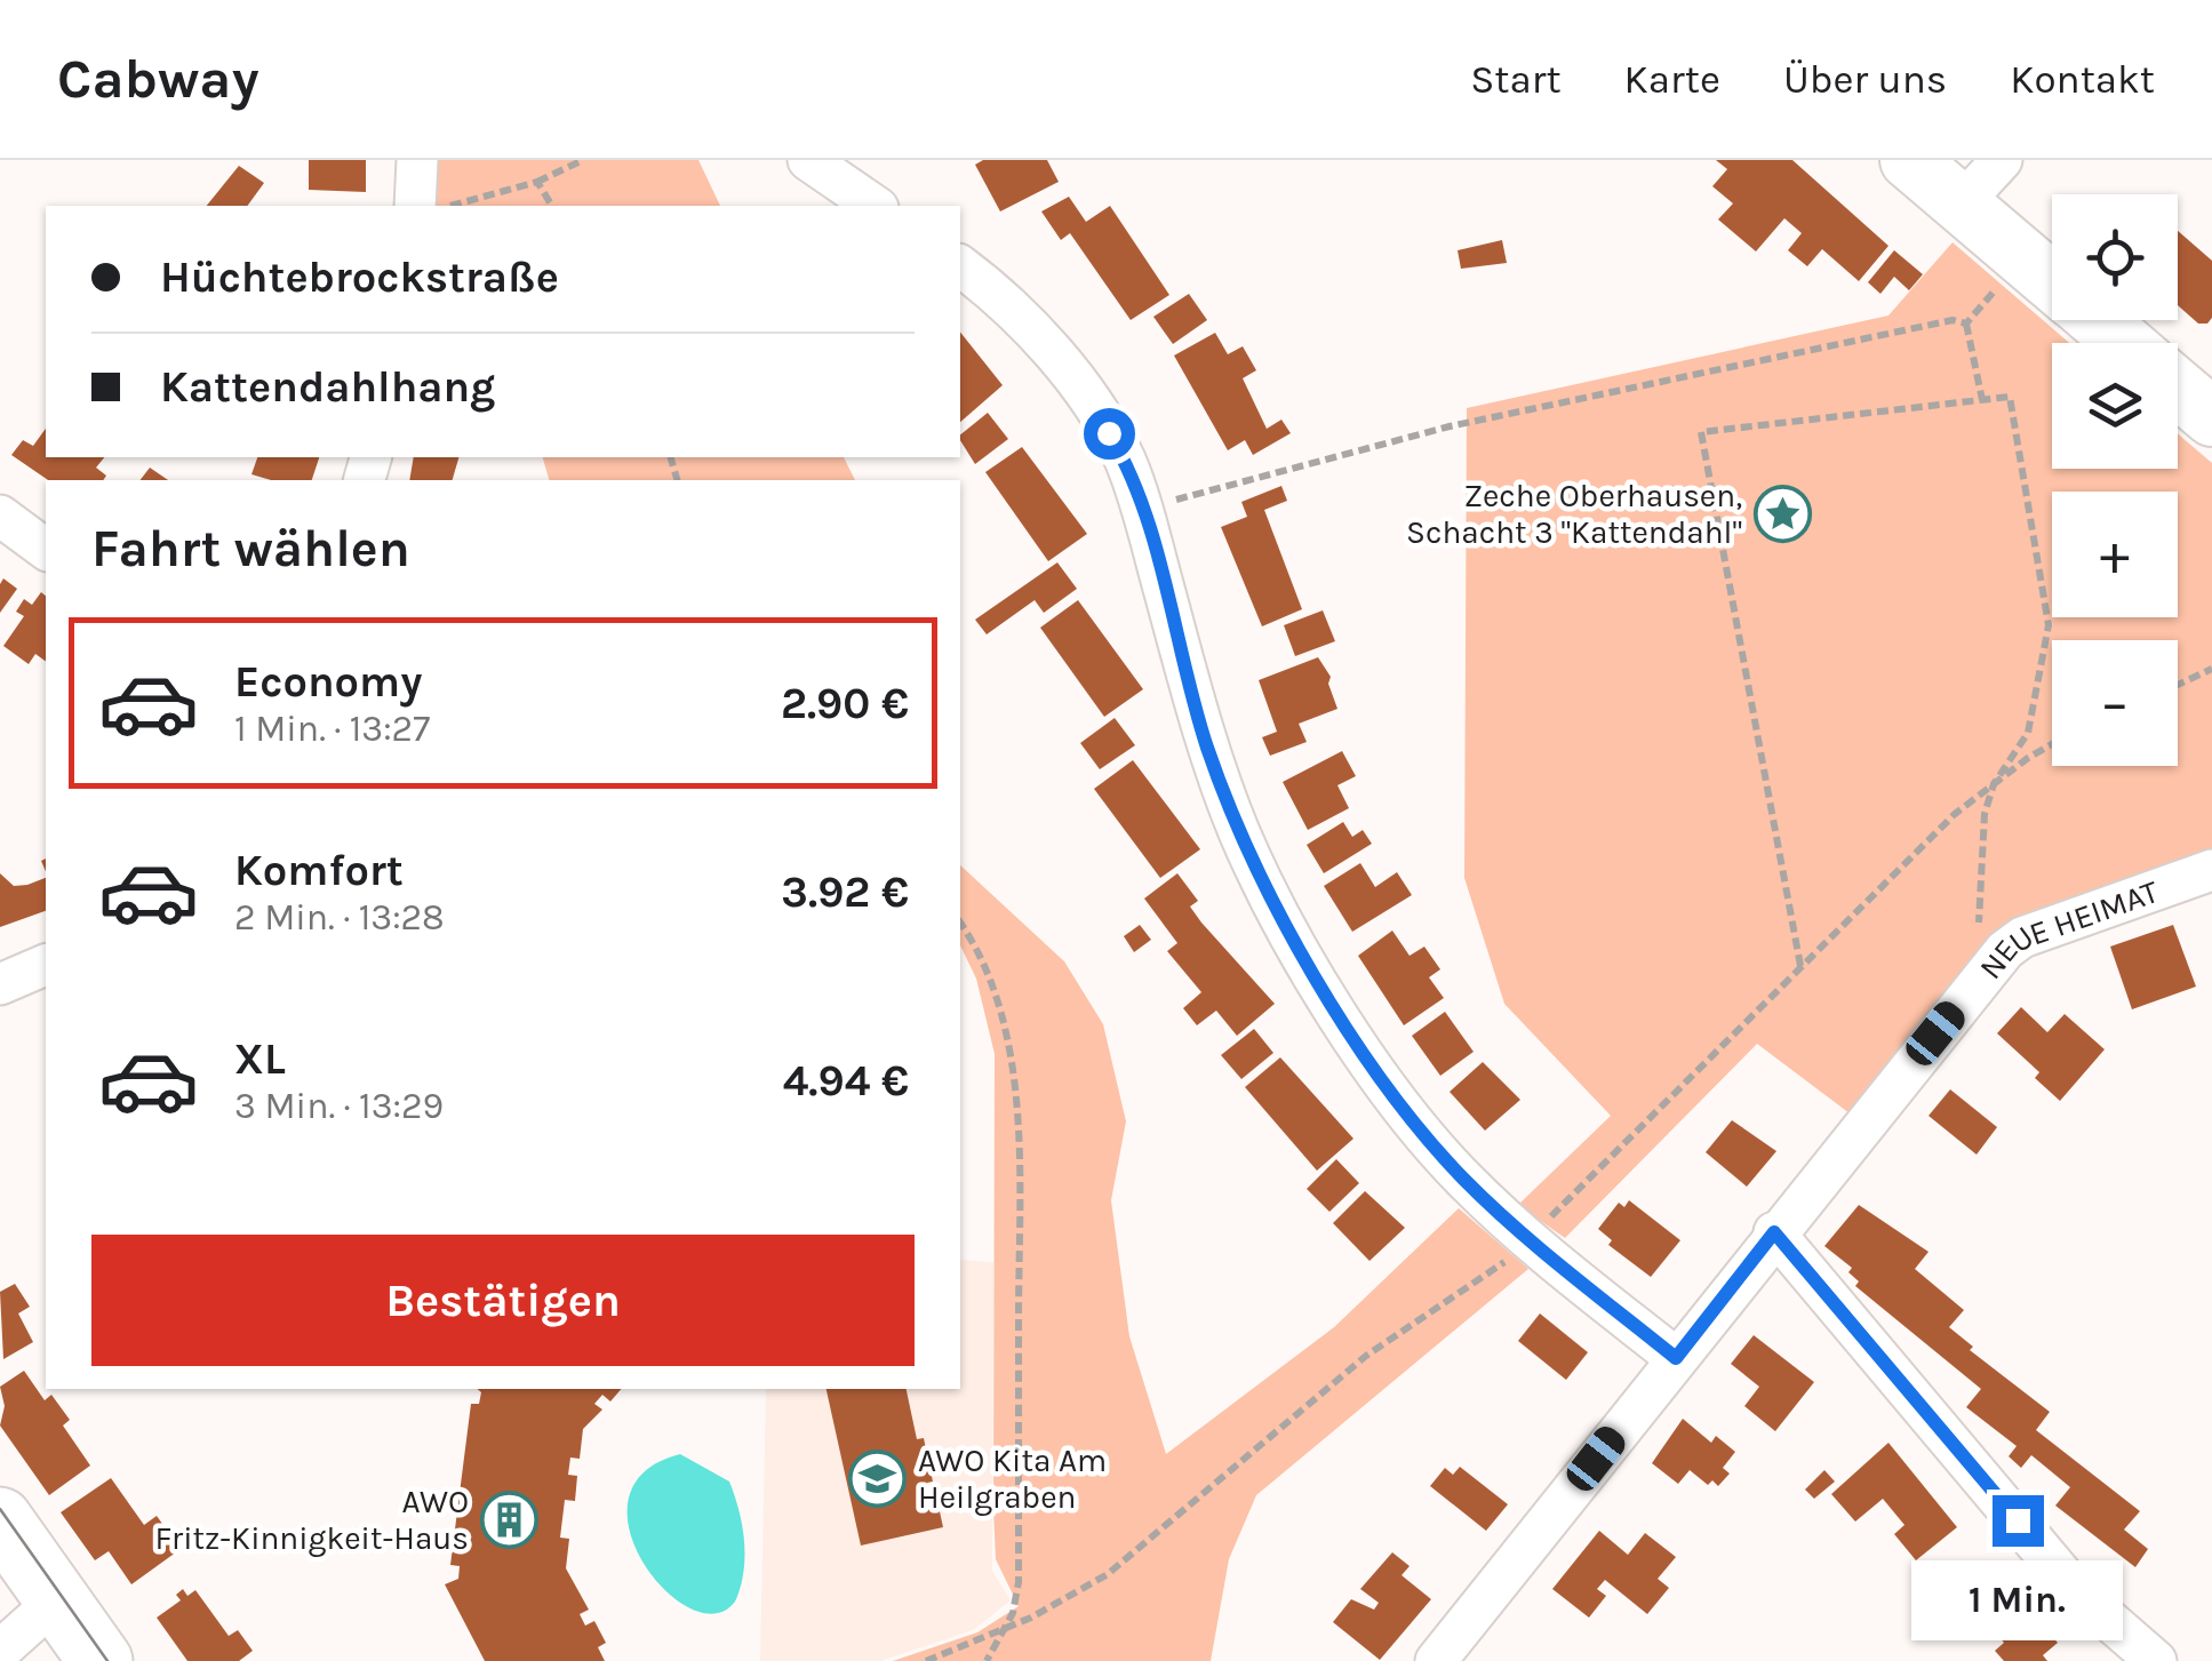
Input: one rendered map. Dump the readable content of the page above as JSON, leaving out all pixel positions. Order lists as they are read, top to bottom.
{
  "streets": {
    "street": ["NEUE HEIMAT"]
  },
  "places": {
    "place": ["Zeche Oberhausen, Schacht 3 \"Kattendahl\""],
    "school or university": ["AWO Kita Am Heilgraben"],
    "building": ["AWO Fritz-Kinnigkeit-Haus"]
  },
  "page": {
    "header": "Cabway",
    "nav": [
      "Start",
      "Karte",
      "Über uns",
      "Kontakt"
    ],
    "map_buttons": ["+", "−"],
    "banner": ["Hüchtebrockstraße", "Kattendahlhang"],
    "heading": "Fahrt wählen",
    "list": [
      {
        "name": "Economy",
        "note": "1 Min. · 13:27",
        "value": "2.90 €"
      },
      {
        "name": "Komfort",
        "note": "2 Min. · 13:28",
        "value": "3.92 €"
      },
      {
        "name": "XL",
        "note": "3 Min. · 13:29",
        "value": "4.94 €"
      }
    ],
    "buttons": "Bestätigen",
    "bubble": "1 Min."
  }
}
